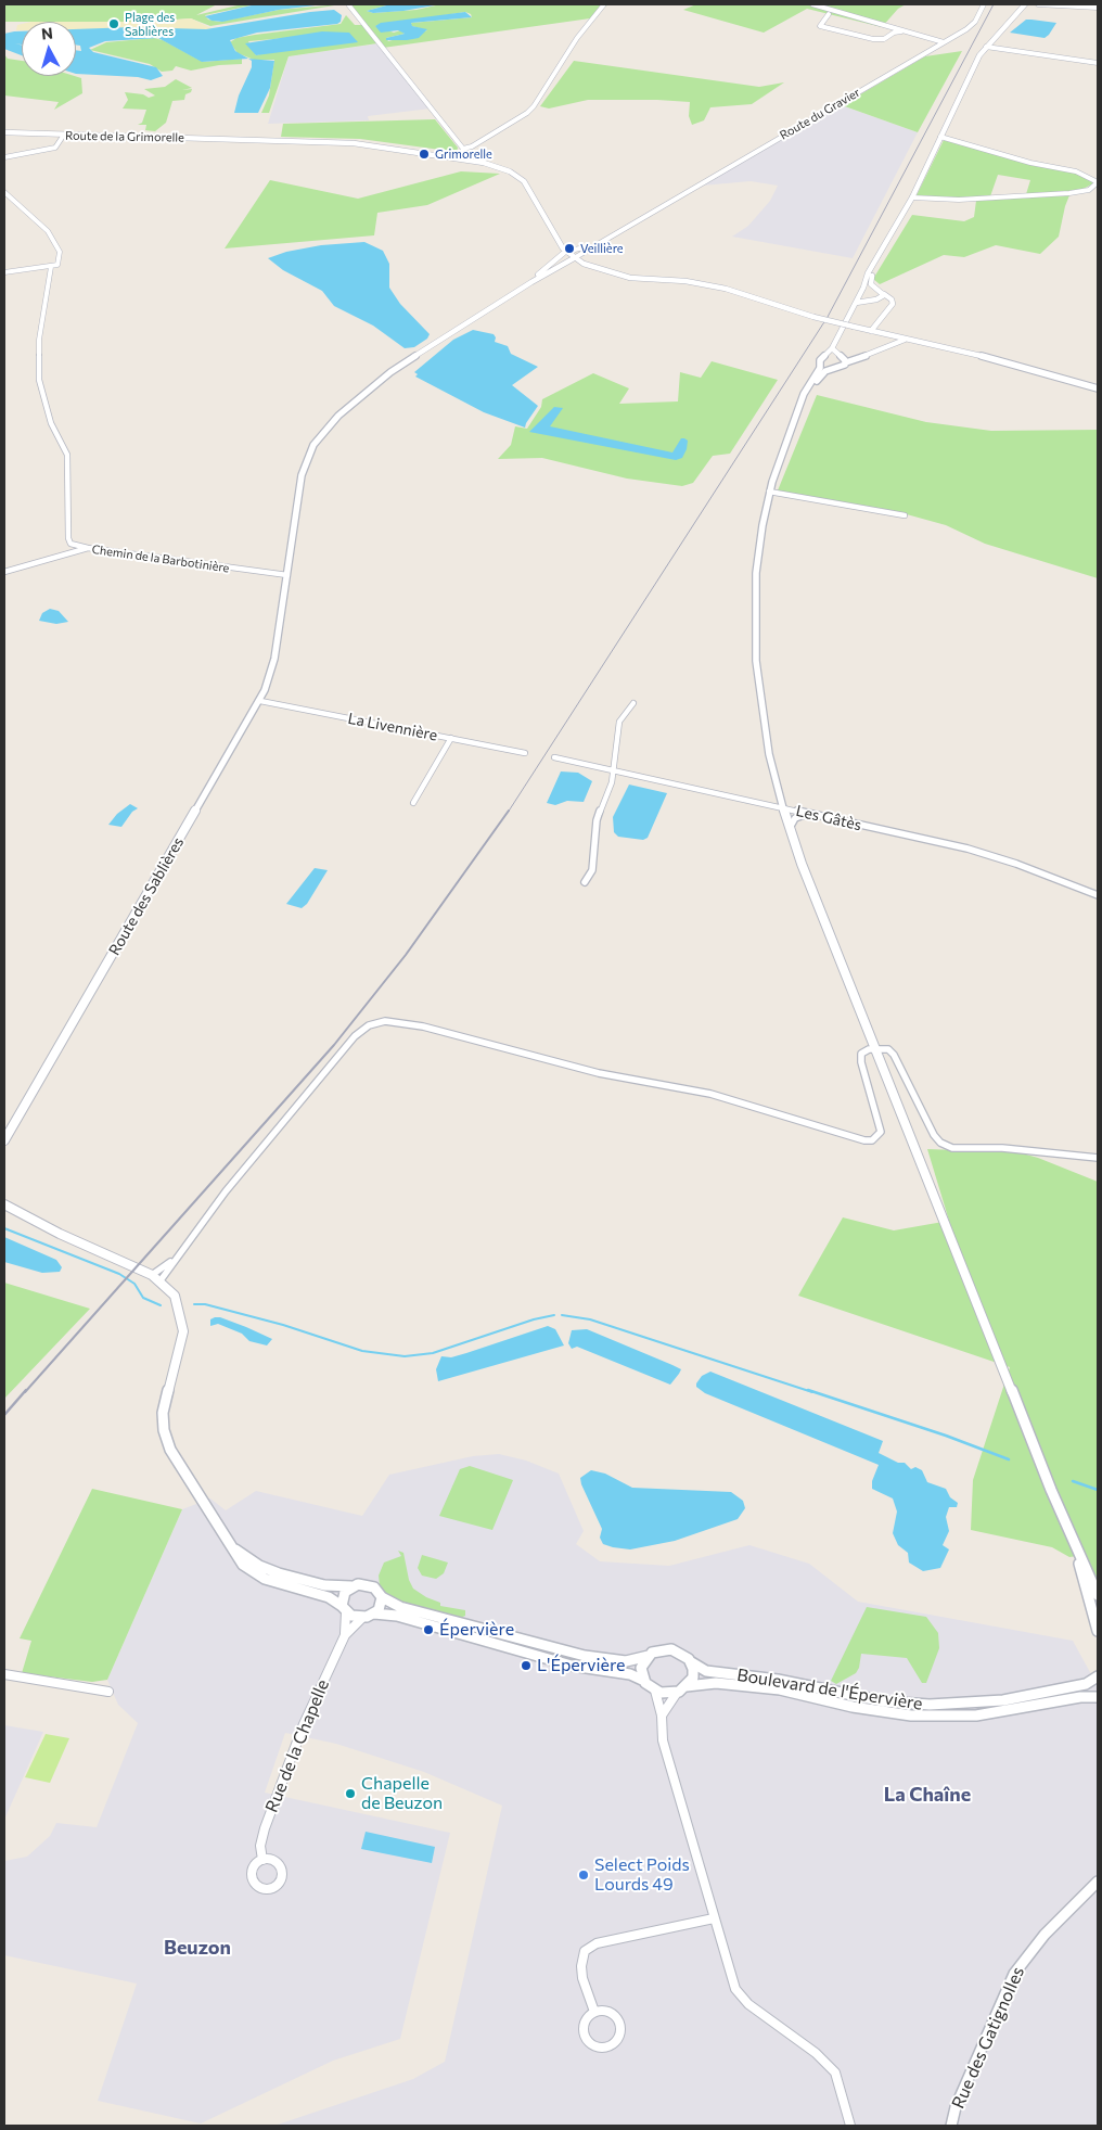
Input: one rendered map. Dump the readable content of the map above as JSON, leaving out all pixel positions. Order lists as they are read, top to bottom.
{
  "streets": {
    "street": [
      "Route du Gravier",
      "Route de la Grimorelle",
      "Chemin de la Barbotinière",
      "La Livennière",
      "Les Gâtès",
      "Route des Sablières",
      "Boulevard de l'Épervière",
      "Rue de la Chapelle",
      "Rue des Gatignolles"
    ]
  },
  "crossings": [
    ["Route du Gravier", "Route de la Grimorelle"],
    ["Chemin de la Barbotinière", "Route des Sablières"],
    ["La Livennière", "Route des Sablières"]
  ],
  "districts": ["La Chaîne", "Beuzon"],
  "places": [
    "Plage des Sablières",
    "Grimorelle",
    "Veillière",
    "Épervière",
    "L'Épervière",
    "Chapelle de Beuzon",
    "Select Poids Lourds 49"
  ],
  "north": "top"
}
